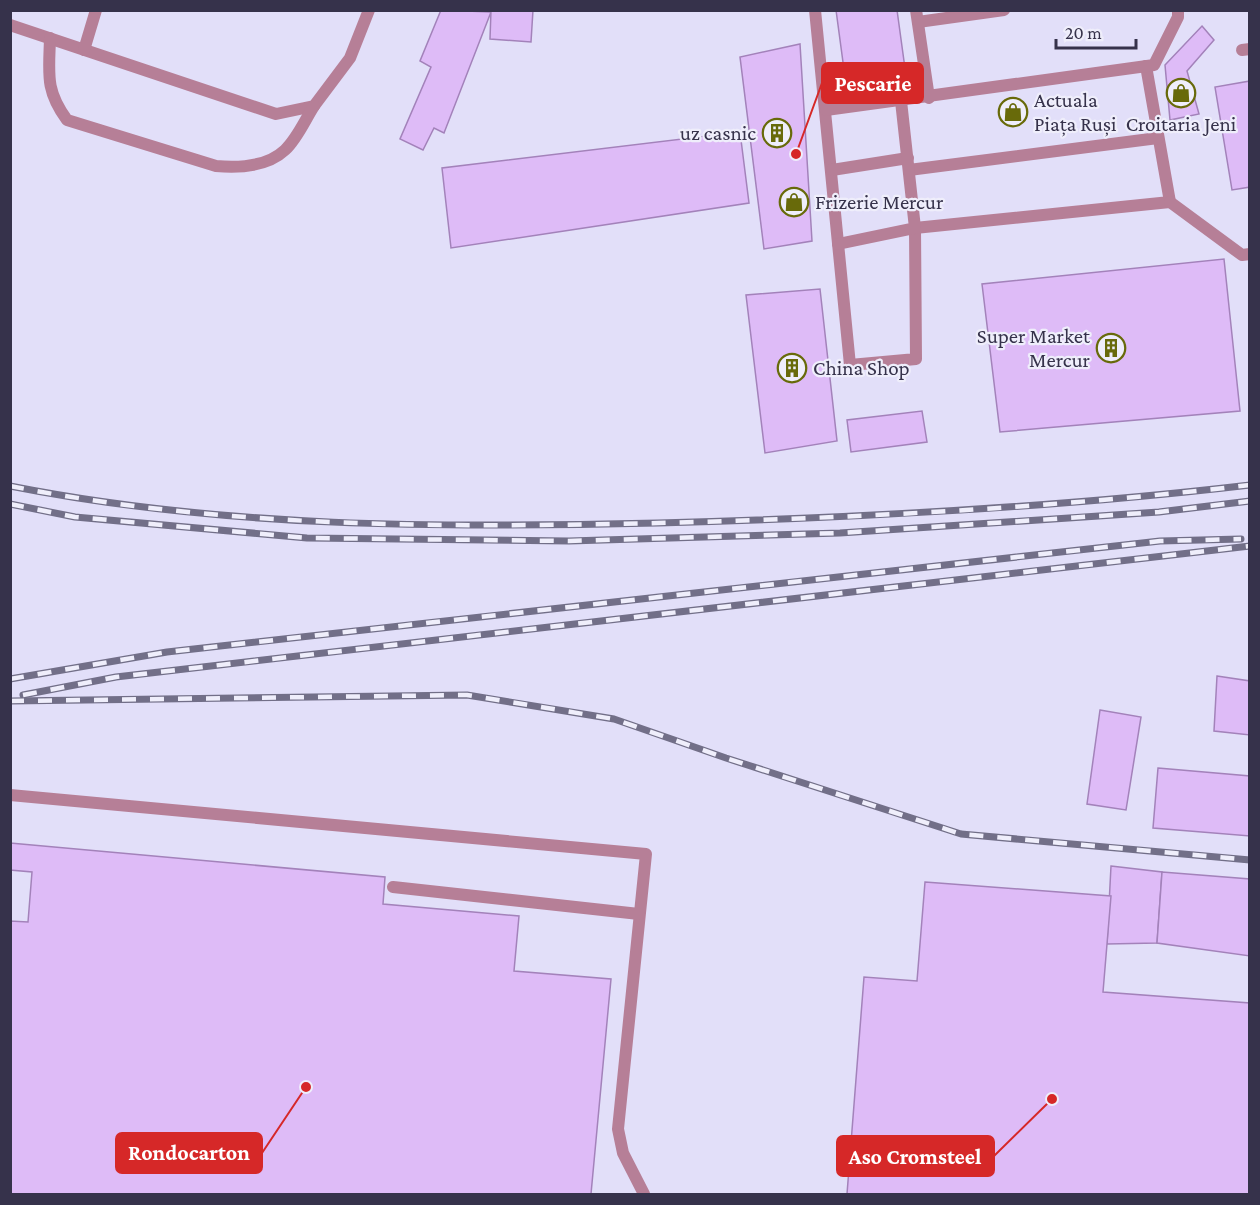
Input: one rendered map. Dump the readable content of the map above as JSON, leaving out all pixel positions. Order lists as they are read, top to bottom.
{
  "places": {
    "shop": ["Croitaria Jeni", "Actuala Piața Ruși", "Frizerie Mercur"],
    "building": ["uz casnic", "Super Market Mercur", "China Shop"],
    "other": ["Pescarie", "Rondocarton", "Aso Cromsteel"]
  },
  "scale_bar": "20 m"
}
